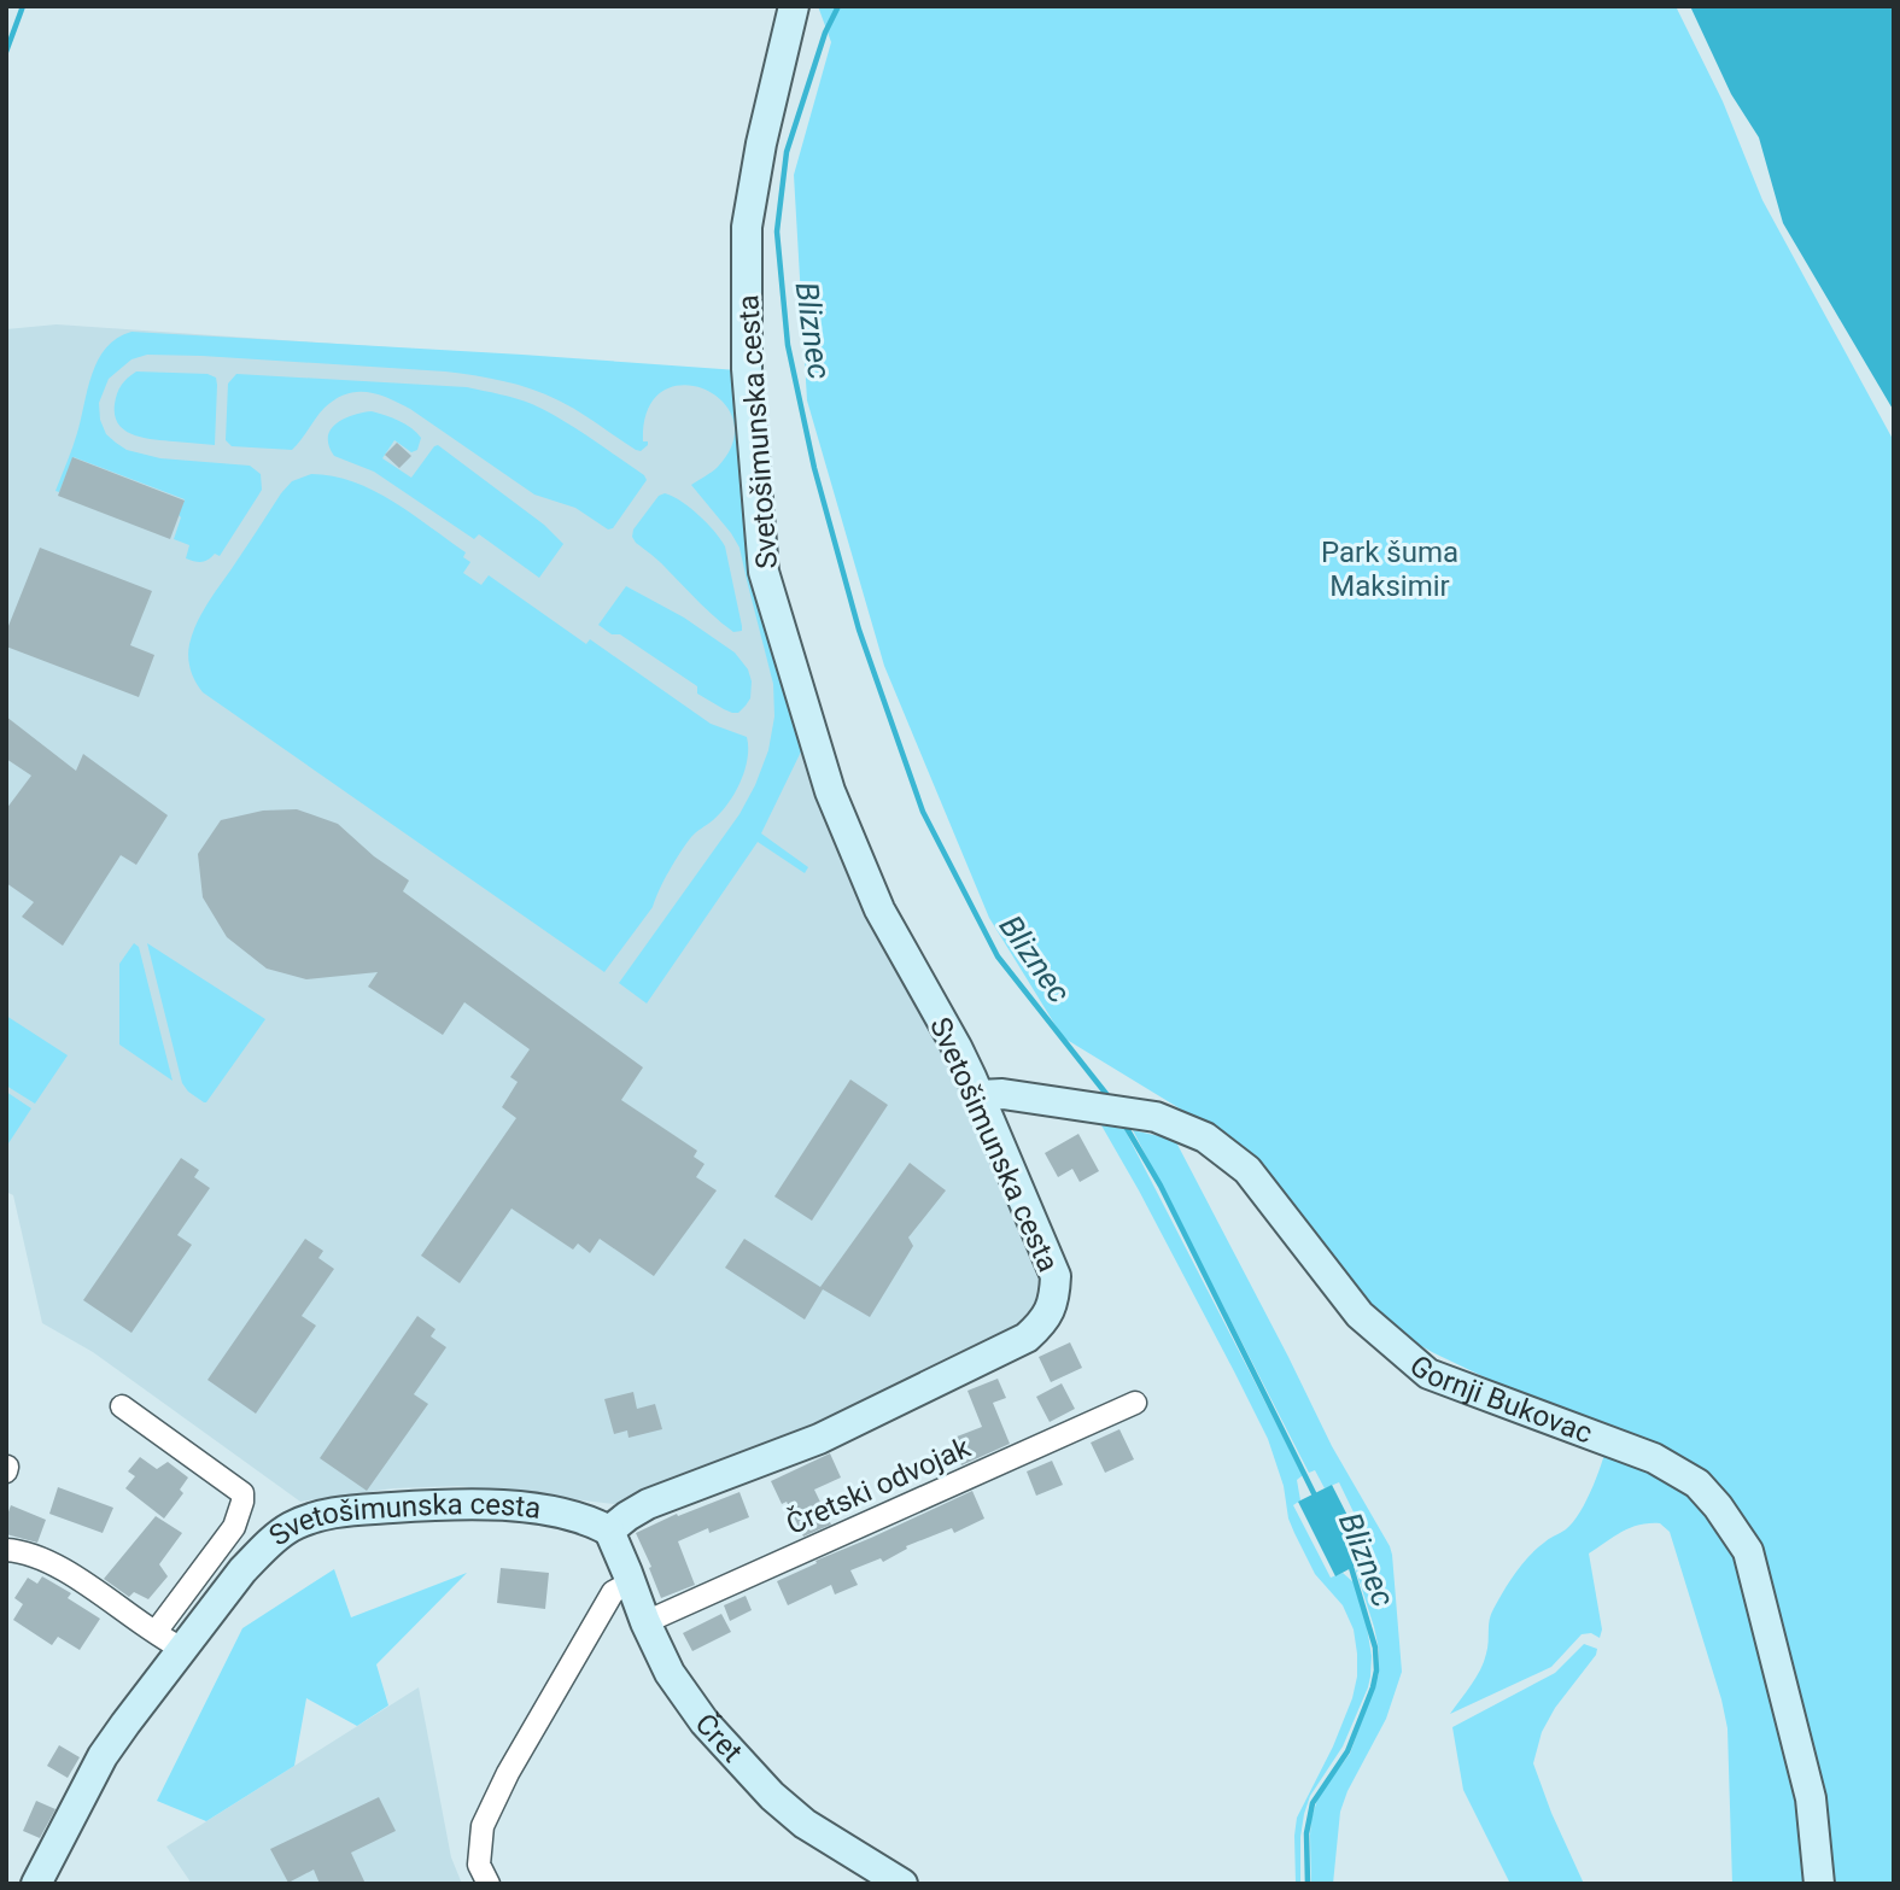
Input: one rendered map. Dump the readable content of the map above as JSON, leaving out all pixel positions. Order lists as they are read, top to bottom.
{
  "streets": {
    "street": [
      "Svetošimunska cesta",
      "Gornji Bukovac",
      "Čretski odvojak",
      "Čret"
    ]
  },
  "crossings": [
    ["Svetošimunska cesta", "Gornji Bukovac"],
    ["Svetošimunska cesta", "Čret"],
    ["Čretski odvojak", "Čret"]
  ],
  "water": ["Bliznec"],
  "parks": ["Park šuma Maksimir"]
}
